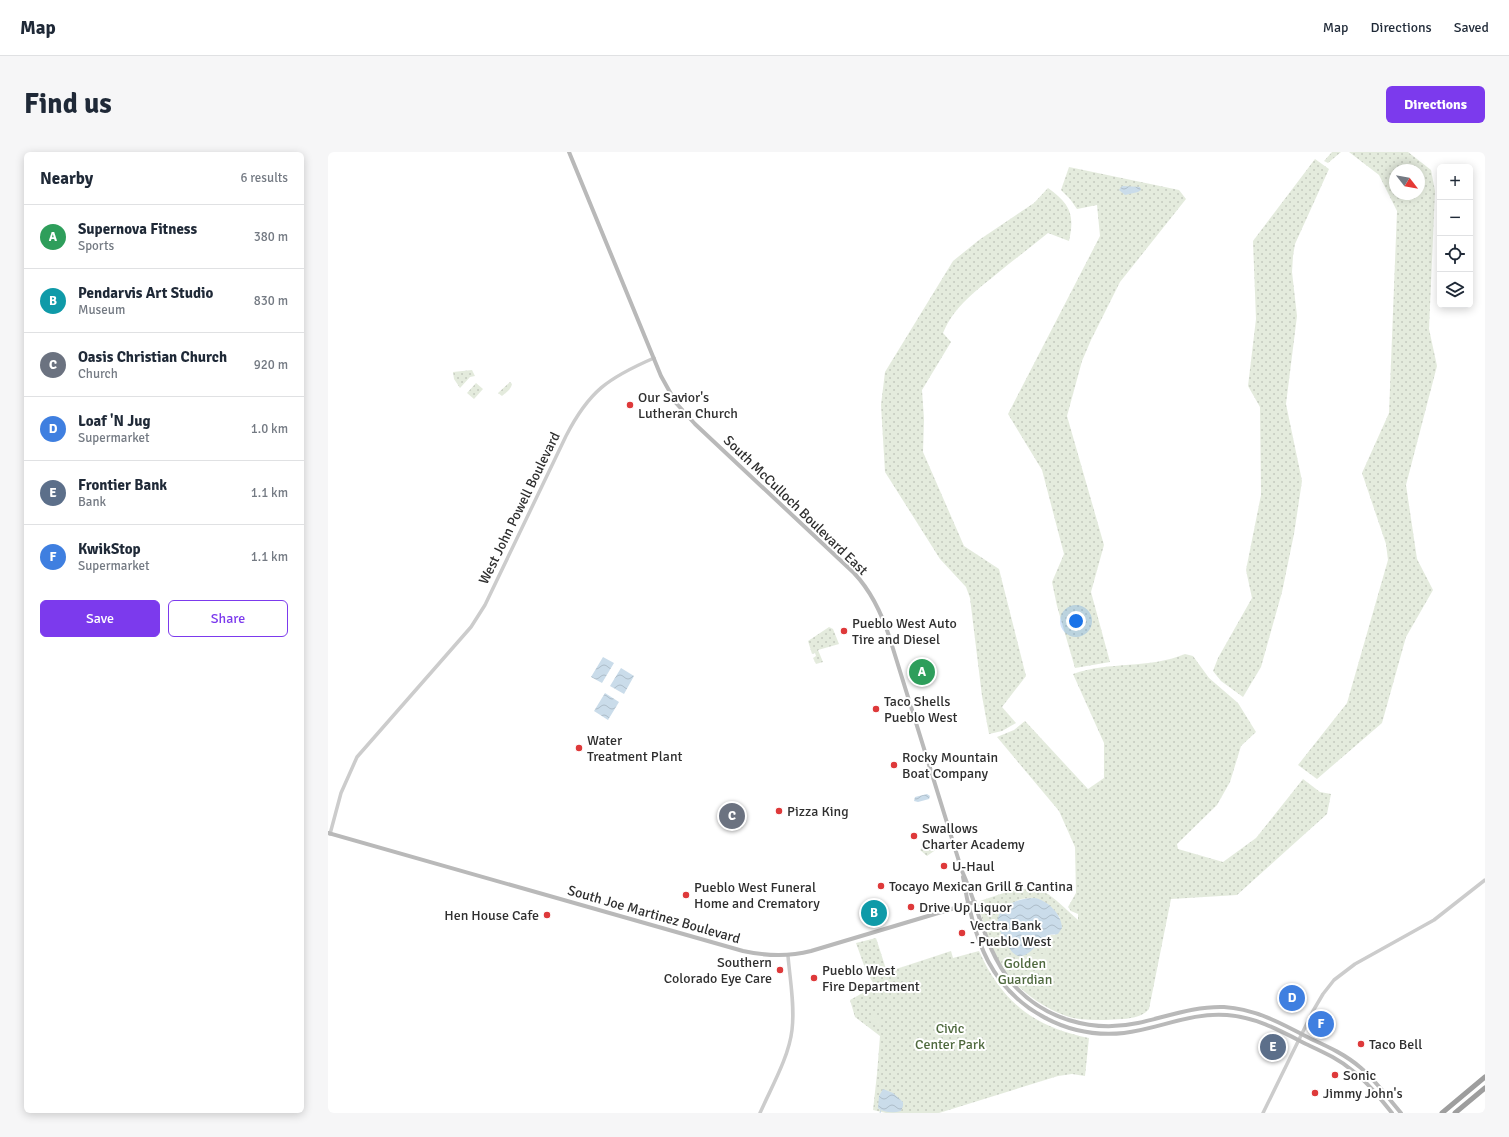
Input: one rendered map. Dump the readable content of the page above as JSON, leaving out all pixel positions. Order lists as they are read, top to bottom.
{
  "streets": {
    "main road": ["South McCulloch Boulevard East", "South Joe Martinez Boulevard"],
    "street": ["West John Powell Boulevard"]
  },
  "crossings": [
    ["South McCulloch Boulevard East", "West John Powell Boulevard"],
    ["South McCulloch Boulevard East", "South Joe Martinez Boulevard"],
    ["West John Powell Boulevard", "South Joe Martinez Boulevard"]
  ],
  "parks": ["Golden Guardian", "Civic Center Park"],
  "places": [
    "Our Savior's Lutheran Church",
    "Pueblo West Auto Tire and Diesel",
    "Taco Shells Pueblo West",
    "Water Treatment Plant",
    "Rocky Mountain Boat Company",
    "Pizza King",
    "Swallows Charter Academy",
    "U-Haul",
    "Tocayo Mexican Grill & Cantina",
    "Pueblo West Funeral Home and Crematory",
    "Drive Up Liquor",
    "Hen House Cafe",
    "Vectra Bank - Pueblo West",
    "Southern Colorado Eye Care",
    "Pueblo West Fire Department",
    "Taco Bell",
    "Sonic",
    "Jimmy John's"
  ],
  "north": "bottom right",
  "page": {
    "header": "Map",
    "nav": ["Map", "Directions", "Saved"],
    "buttons": [
      "Directions",
      ["Save", "Share"]
    ],
    "title": "Find us",
    "heading": ["Nearby", "6 results"],
    "map_buttons": ["+", "−"],
    "list": [
      {
        "mark": "A",
        "name": "Supernova Fitness",
        "note": "Sports",
        "value": "380 m"
      },
      {
        "mark": "B",
        "name": "Pendarvis Art Studio",
        "note": "Museum",
        "value": "830 m"
      },
      {
        "mark": "C",
        "name": "Oasis Christian Church",
        "note": "Church",
        "value": "920 m"
      },
      {
        "mark": "D",
        "name": "Loaf 'N Jug",
        "note": "Supermarket",
        "value": "1.0 km"
      },
      {
        "mark": "E",
        "name": "Frontier Bank",
        "note": "Bank",
        "value": "1.1 km"
      },
      {
        "mark": "F",
        "name": "KwikStop",
        "note": "Supermarket",
        "value": "1.1 km"
      }
    ],
    "pins": [
      "A",
      "C",
      "B",
      "D",
      "F",
      "E"
    ]
  }
}
